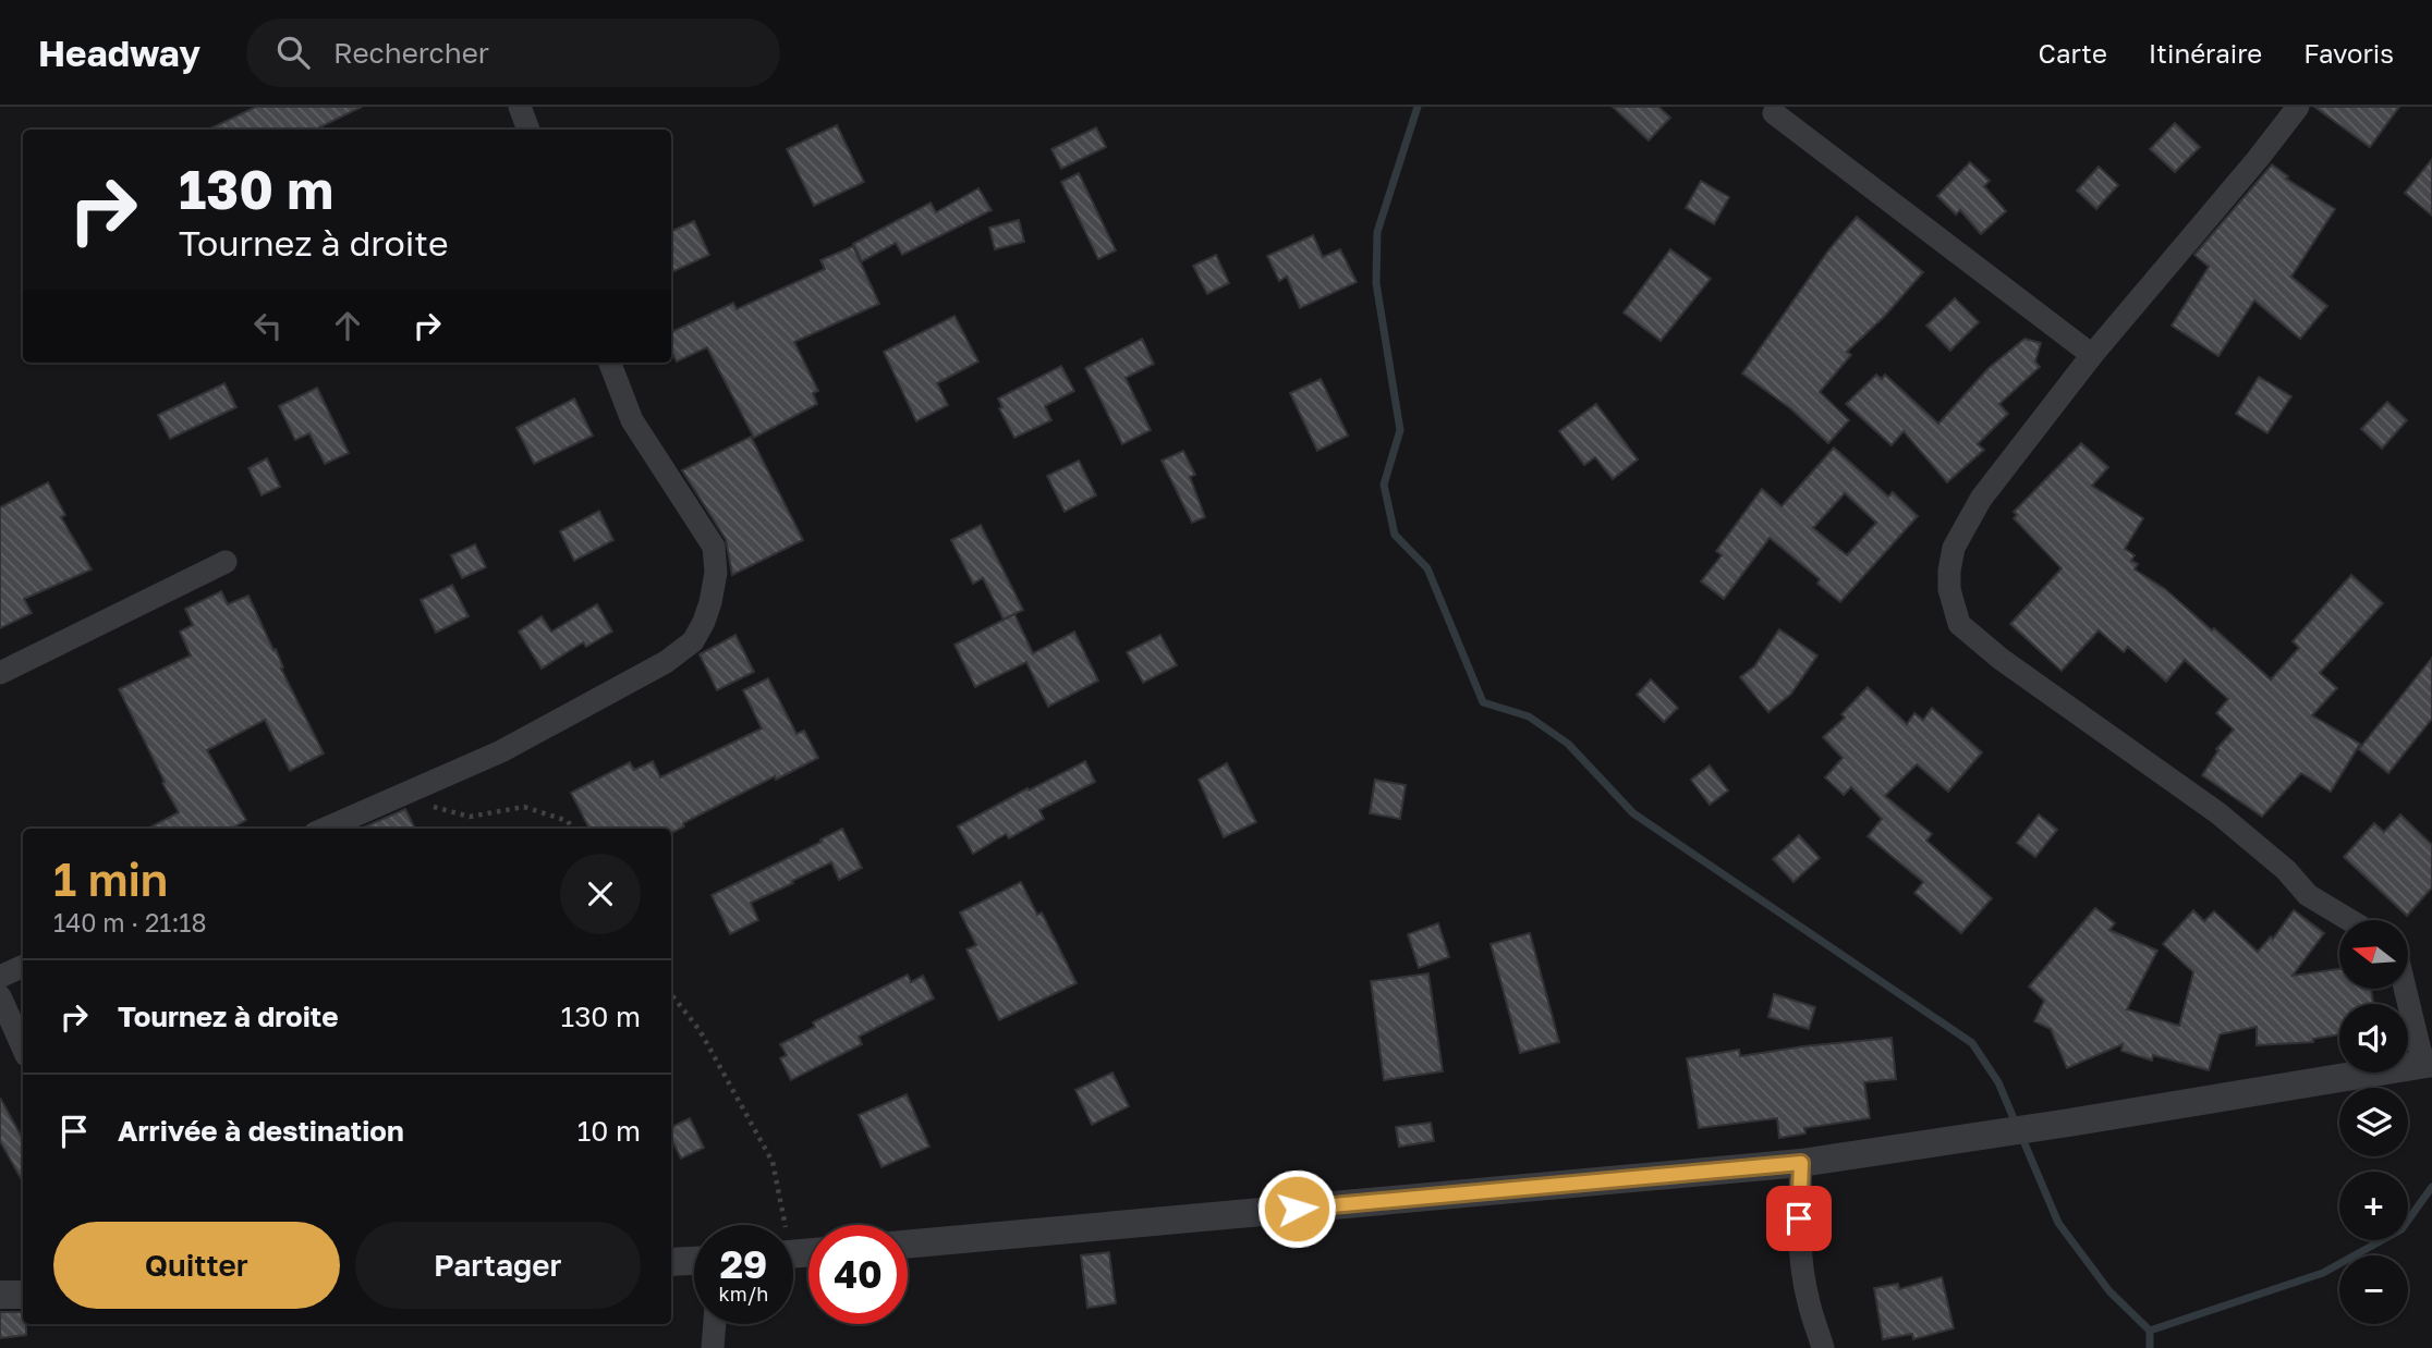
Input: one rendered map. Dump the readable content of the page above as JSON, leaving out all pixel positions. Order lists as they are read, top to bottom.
{
  "north": "left",
  "page": {
    "header": "Headway",
    "search": "Rechercher",
    "nav": ["Carte", "Itinéraire", "Favoris"],
    "turn": ["130 m", "Tournez à droite"],
    "heading": ["1 min", "140 m · 21:18"],
    "map_buttons": ["+", "−"],
    "list": [
      {
        "name": "Tournez à droite",
        "value": "130 m"
      },
      {
        "name": "Arrivée à destination",
        "value": "10 m"
      }
    ],
    "buttons": ["Quitter", "Partager"],
    "speed": "29 km/h",
    "limit": "40"
  }
}
